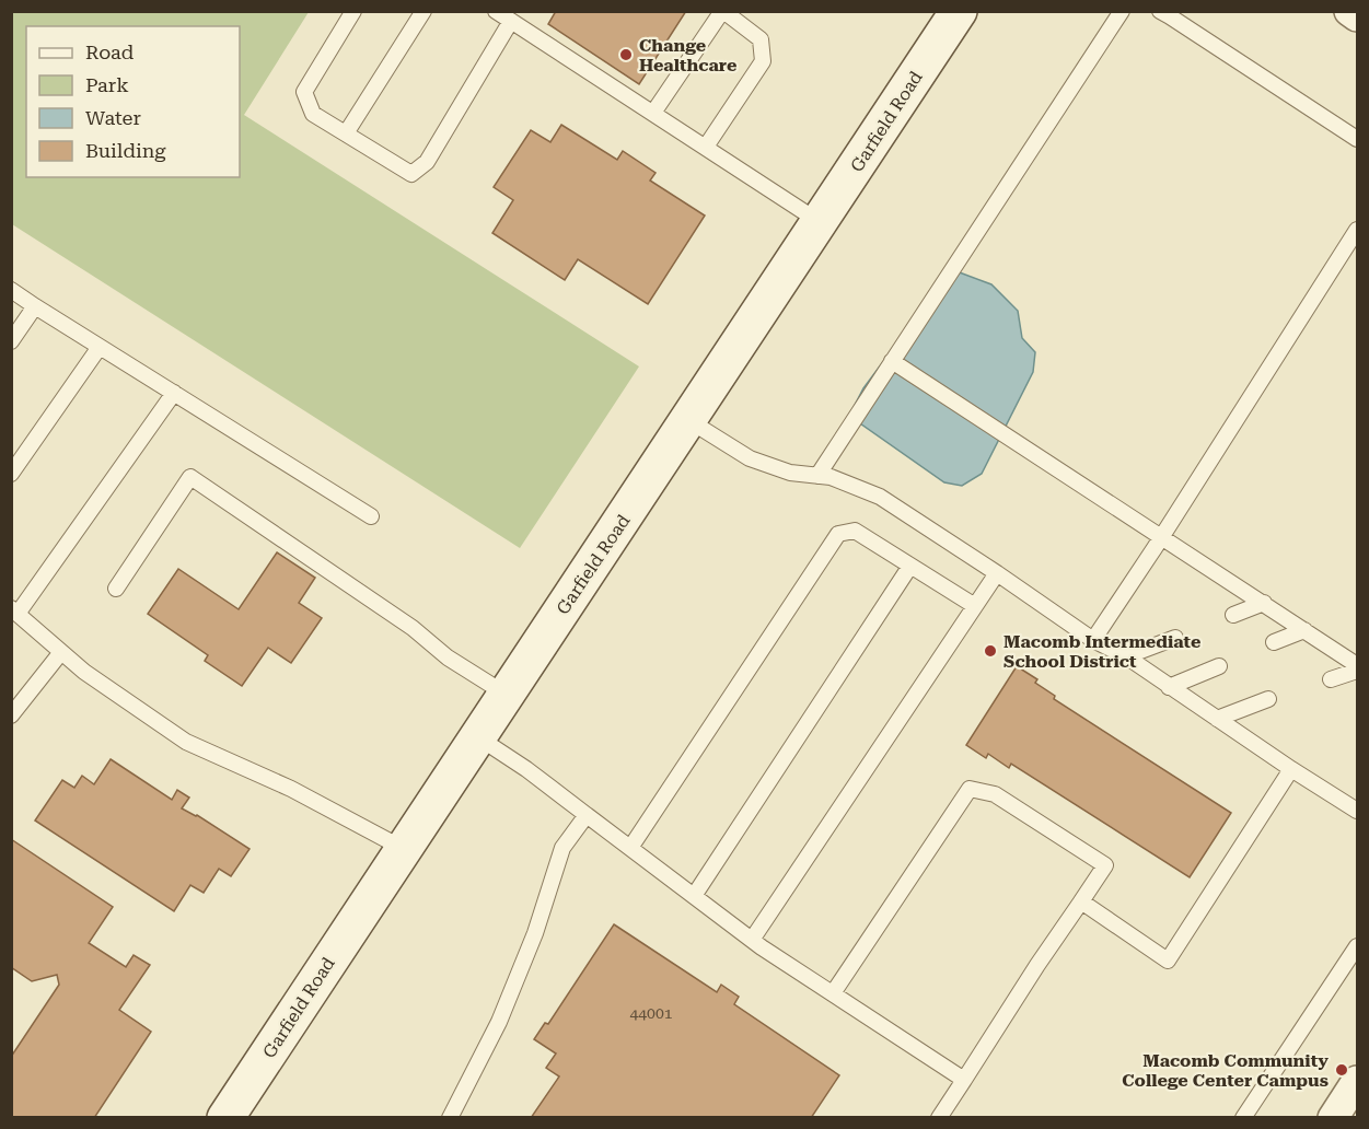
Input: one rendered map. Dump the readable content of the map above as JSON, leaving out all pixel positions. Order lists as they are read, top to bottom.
{
  "streets": {
    "main road": ["Garfield Road"]
  },
  "places": ["Change Healthcare", "Macomb Intermediate School District", "Macomb Community College Center Campus"],
  "house_numbers": ["44001"],
  "legend": [
    "Road",
    "Park",
    "Water",
    "Building"
  ]
}
